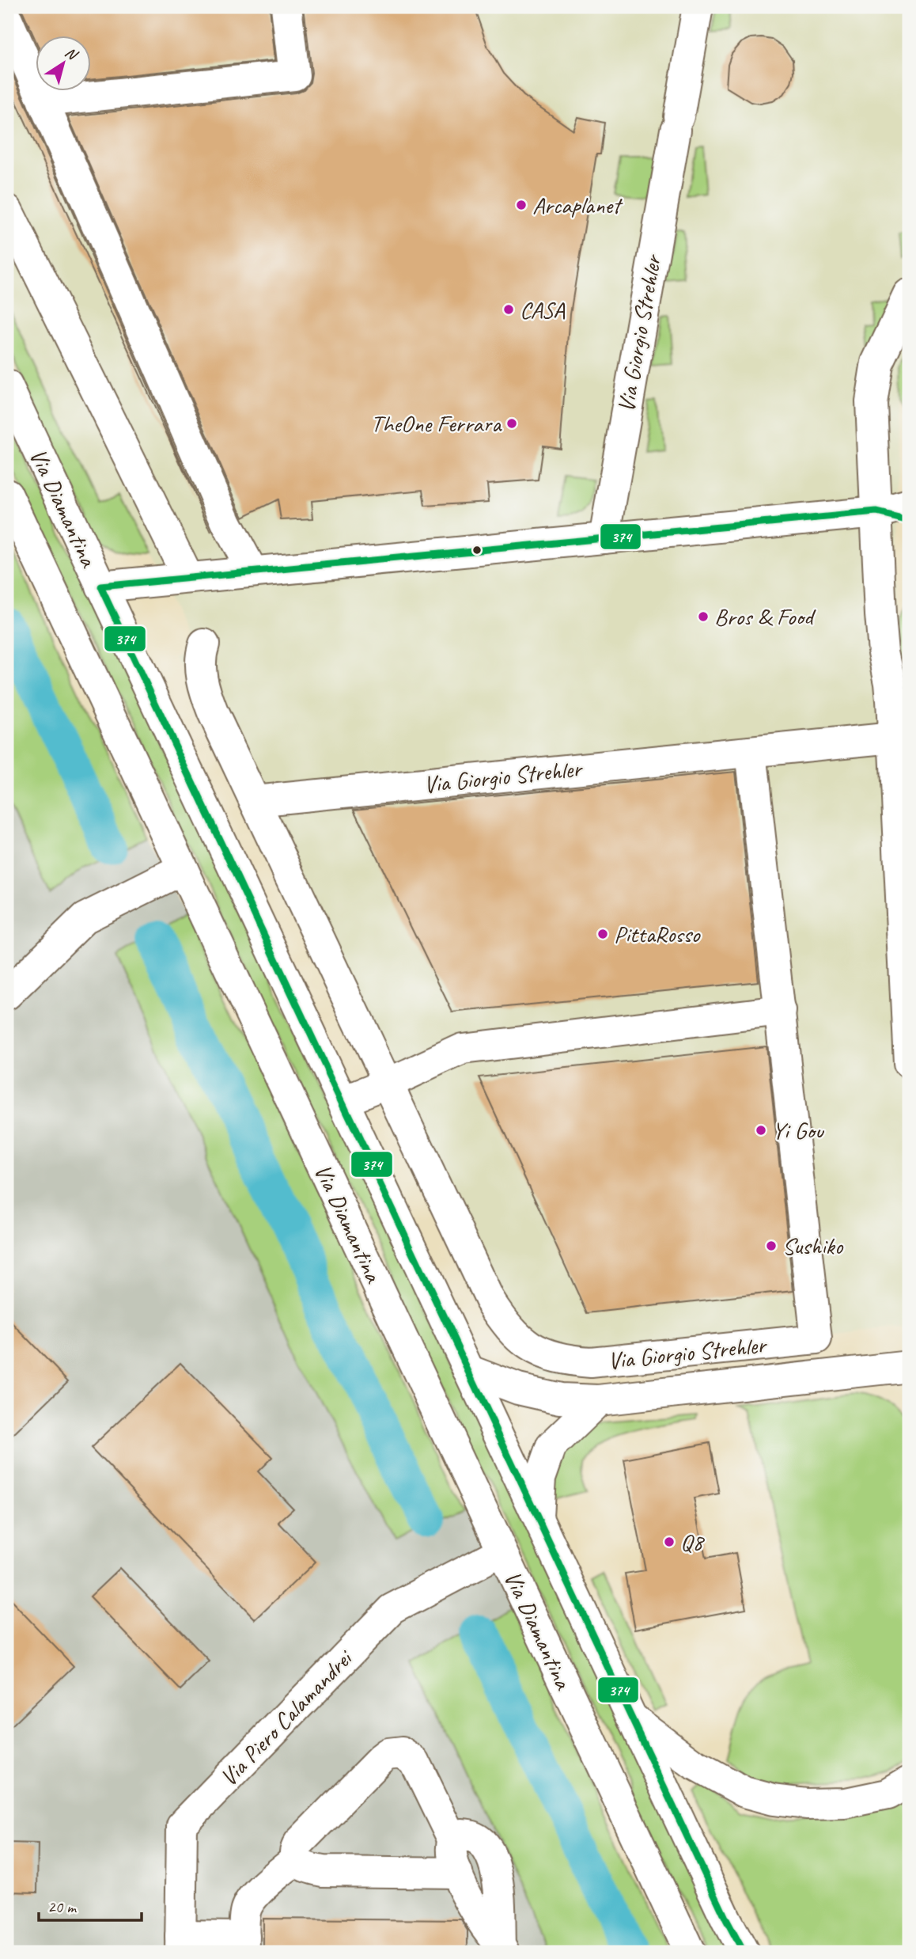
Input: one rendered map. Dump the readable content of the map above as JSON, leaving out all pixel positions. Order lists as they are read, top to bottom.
{
  "streets": {
    "street": ["Via Giorgio Strehler", "Via Diamantina", "Via Piero Calamandrei"]
  },
  "crossings": [
    ["Via Giorgio Strehler", "Via Diamantina"],
    ["Via Diamantina", "Via Piero Calamandrei"]
  ],
  "places": [
    "Arcaplanet",
    "CASA",
    "TheOne Ferrara",
    "Bros & Food",
    "PittaRosso",
    "Yi Gou",
    "Sushiko",
    "Q8"
  ],
  "lines": ["transit line 374"],
  "scale_bar": "20 m",
  "north": "top right"
}
